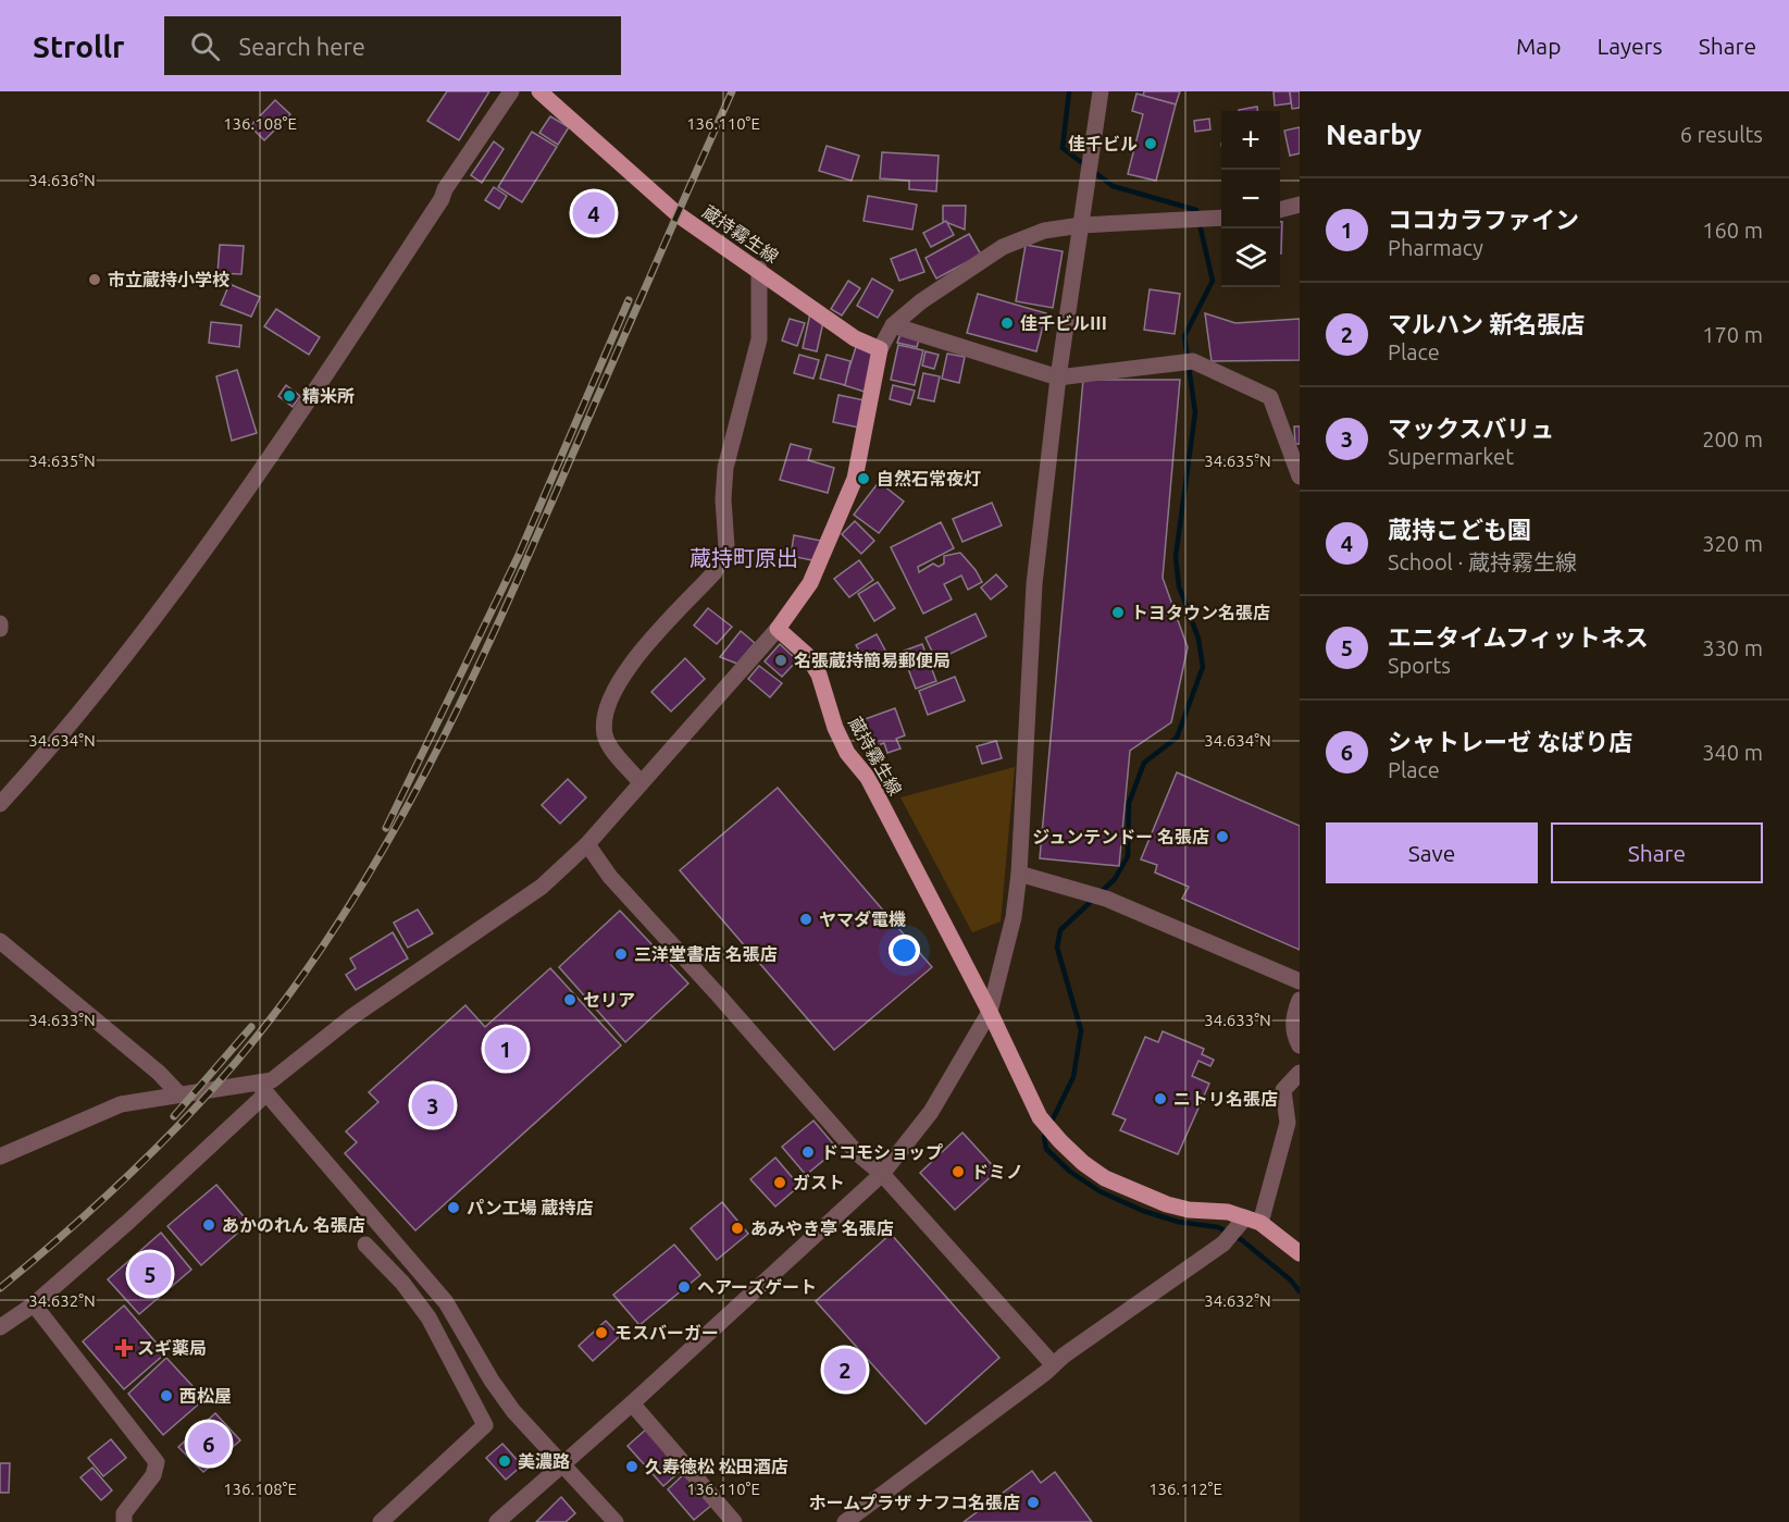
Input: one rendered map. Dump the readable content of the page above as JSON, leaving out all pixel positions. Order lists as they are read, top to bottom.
{
  "streets": {
    "main road": ["蔵持霧生線"]
  },
  "districts": ["蔵持町原出"],
  "places": {
    "other": [
      "佳千ビル",
      "市立蔵持小学校",
      "佳千ビルⅢ",
      "精米所",
      "自然石常夜灯",
      "トヨタウン名張店",
      "名張蔵持簡易郵便局",
      "ジュンテンドー 名張店",
      "ヤマダ電機",
      "三洋堂書店 名張店",
      "セリア",
      "ニトリ名張店",
      "ドコモショップ",
      "ドミノ",
      "ガスト",
      "パン工場 蔵持店",
      "あかのれん 名張店",
      "あみやき亭 名張店",
      "ヘアーズゲート",
      "モスバーガー",
      "西松屋",
      "美濃路",
      "久寿徳松 松田酒店",
      "ホームプラザ ナフコ名張店"
    ],
    "health": ["スギ薬局"]
  },
  "page": {
    "header": "Strollr",
    "search": "Search here",
    "nav": ["Map", "Layers", "Share"],
    "heading": ["Nearby", "6 results"],
    "map_buttons": ["+", "−"],
    "list": [
      {
        "mark": "1",
        "name": "ココカラファイン",
        "note": "Pharmacy",
        "value": "160 m"
      },
      {
        "mark": "2",
        "name": "マルハン 新名張店",
        "note": "Place",
        "value": "170 m"
      },
      {
        "mark": "3",
        "name": "マックスバリュ",
        "note": "Supermarket",
        "value": "200 m"
      },
      {
        "mark": "4",
        "name": "蔵持こども園",
        "note": "School · 蔵持霧生線",
        "value": "320 m"
      },
      {
        "mark": "5",
        "name": "エニタイムフィットネス",
        "note": "Sports",
        "value": "330 m"
      },
      {
        "mark": "6",
        "name": "シャトレーゼ なばり店",
        "note": "Place",
        "value": "340 m"
      }
    ],
    "pins": [
      "4",
      "1",
      "3",
      "5",
      "2",
      "6"
    ],
    "buttons": ["Save", "Share"]
  },
  "coordinates": [
    "136.108°E",
    "136.110°E",
    "34.636°N",
    "34.635°N",
    "34.634°N",
    "34.633°N",
    "34.632°N",
    "136.112°E"
  ]
}
